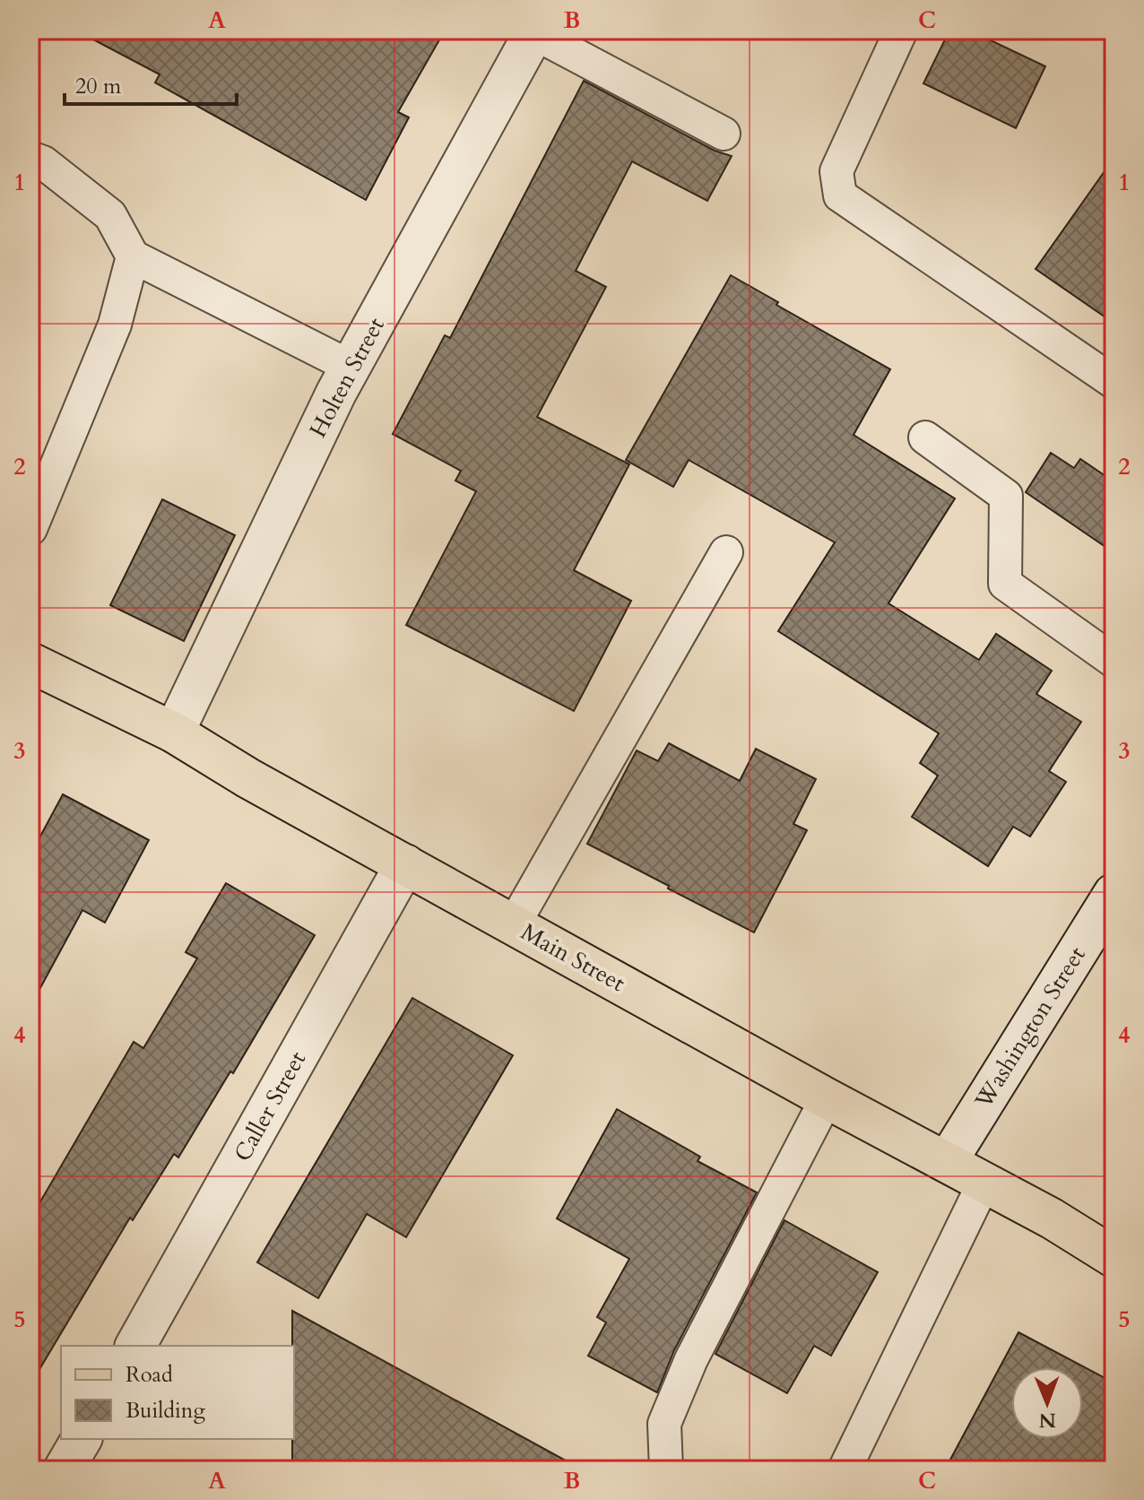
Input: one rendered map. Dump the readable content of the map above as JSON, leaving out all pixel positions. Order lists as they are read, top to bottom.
{
  "streets": {
    "main road": ["Main Street"],
    "street": ["Holten Street", "Washington Street", "Caller Street"]
  },
  "crossings": [
    ["Holten Street", "Main Street"],
    ["Main Street", "Washington Street"],
    ["Main Street", "Caller Street"]
  ],
  "legend": ["Road", "Building"],
  "scale_bar": "20 m",
  "north": "bottom",
  "grid": {
    "columns": ["A", "B", "C"],
    "rows": [
      "1",
      "2",
      "3",
      "4",
      "5"
    ]
  }
}
